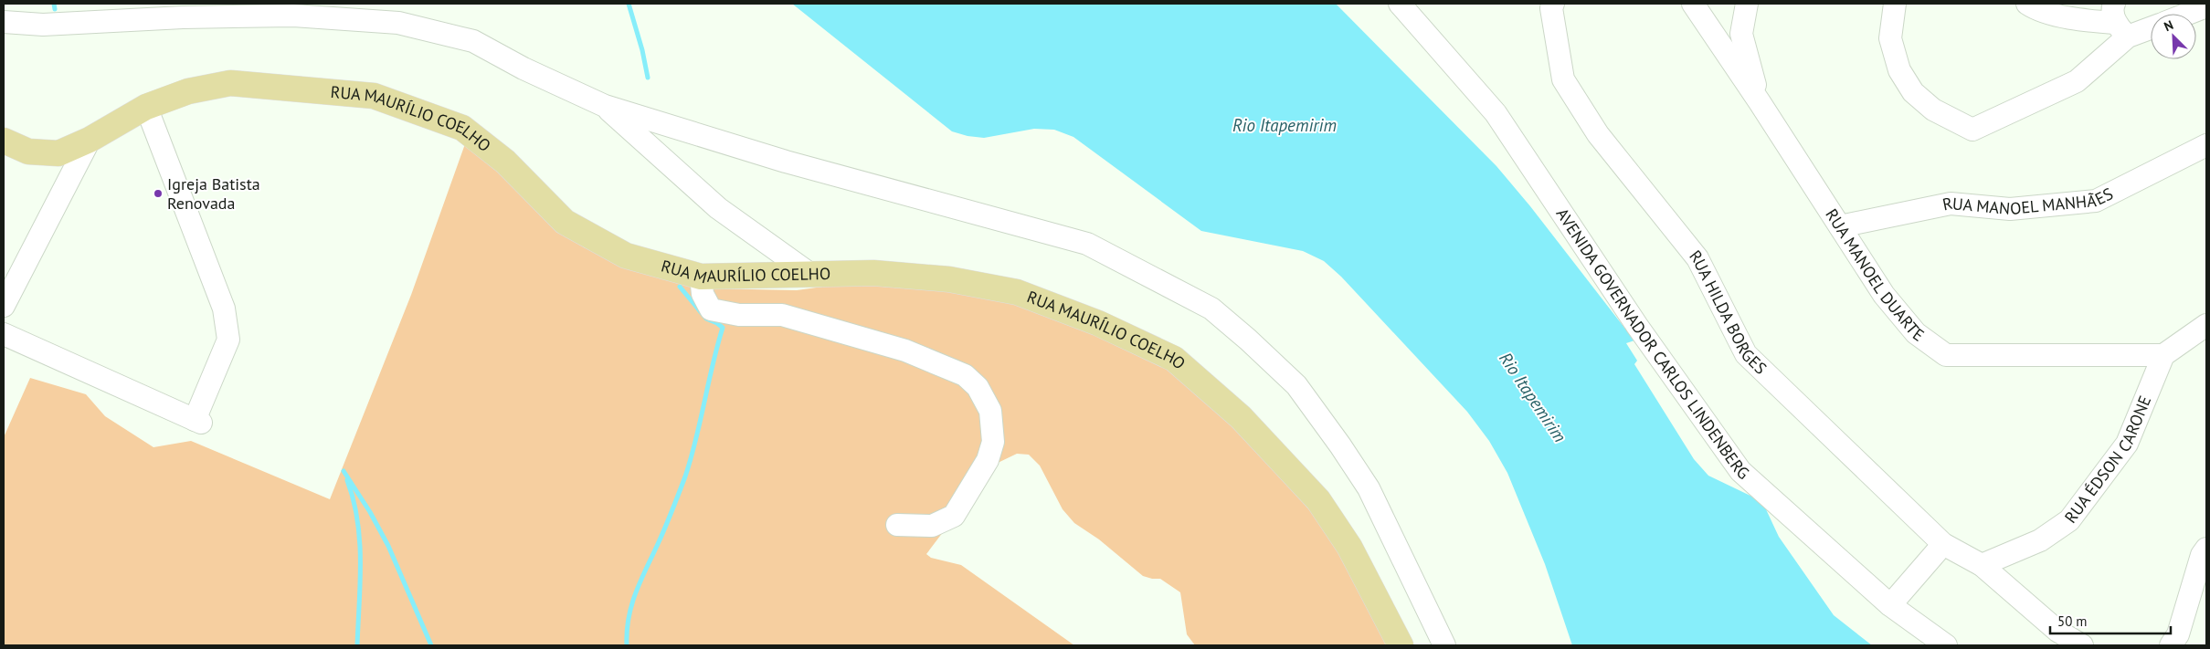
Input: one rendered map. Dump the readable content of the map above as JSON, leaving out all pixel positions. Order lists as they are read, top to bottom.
{
  "streets": {
    "main road": ["RUA MAURÍLIO COELHO"],
    "street": [
      "RUA MANOEL MANHÃES",
      "RUA MANOEL DUARTE",
      "RUA HILDA BORGES",
      "AVENIDA GOVERNADOR CARLOS LINDENBERG",
      "RUA ÉDSON CARONE"
    ]
  },
  "crossings": [
    ["RUA MANOEL MANHÃES", "RUA MANOEL DUARTE"],
    ["RUA MANOEL DUARTE", "RUA ÉDSON CARONE"],
    ["RUA HILDA BORGES", "RUA ÉDSON CARONE"]
  ],
  "water": ["Rio Itapemirim"],
  "places": ["Igreja Batista Renovada"],
  "scale_bar": "50 m",
  "north": "top left"
}
